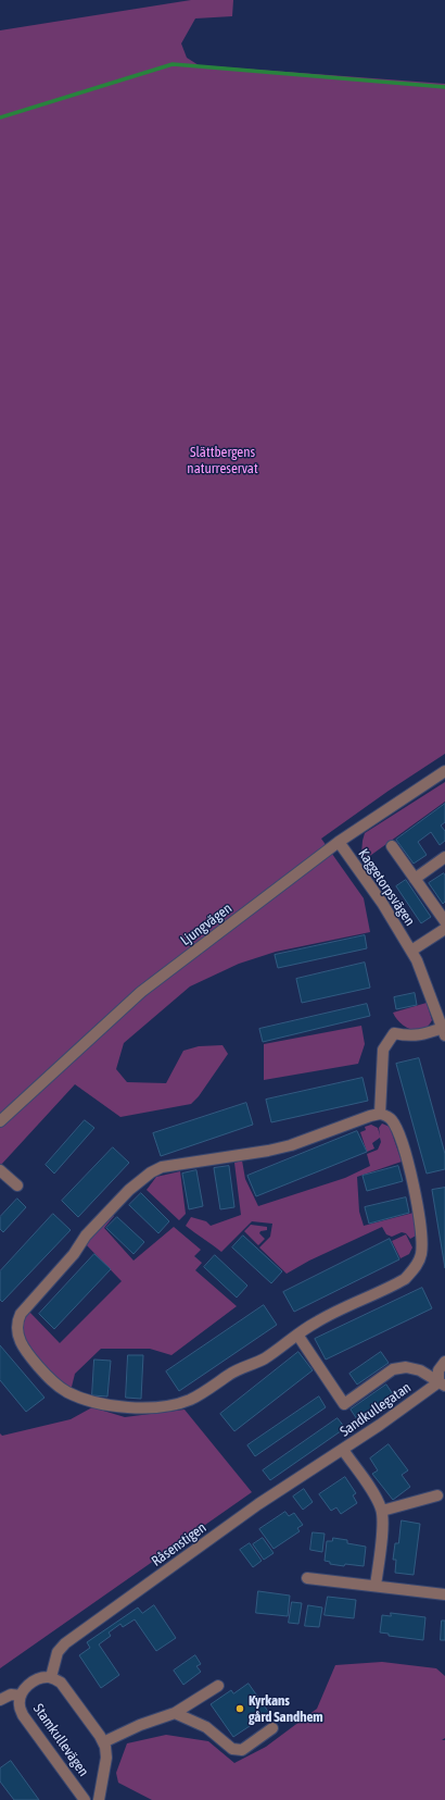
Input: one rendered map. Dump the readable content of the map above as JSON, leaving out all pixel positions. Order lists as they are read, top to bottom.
{
  "streets": {
    "street": [
      "Kaggetorpsvägen",
      "Ljungvägen",
      "Sandkullegatan",
      "Råsenstigen",
      "Stamkullevägen"
    ]
  },
  "crossings": [
    ["Kaggetorpsvägen", "Ljungvägen"],
    ["Sandkullegatan", "Råsenstigen"],
    ["Råsenstigen", "Stamkullevägen"]
  ],
  "parks": ["Slättbergens naturreservat"],
  "places": ["Kyrkans gård Sandhem"]
}
